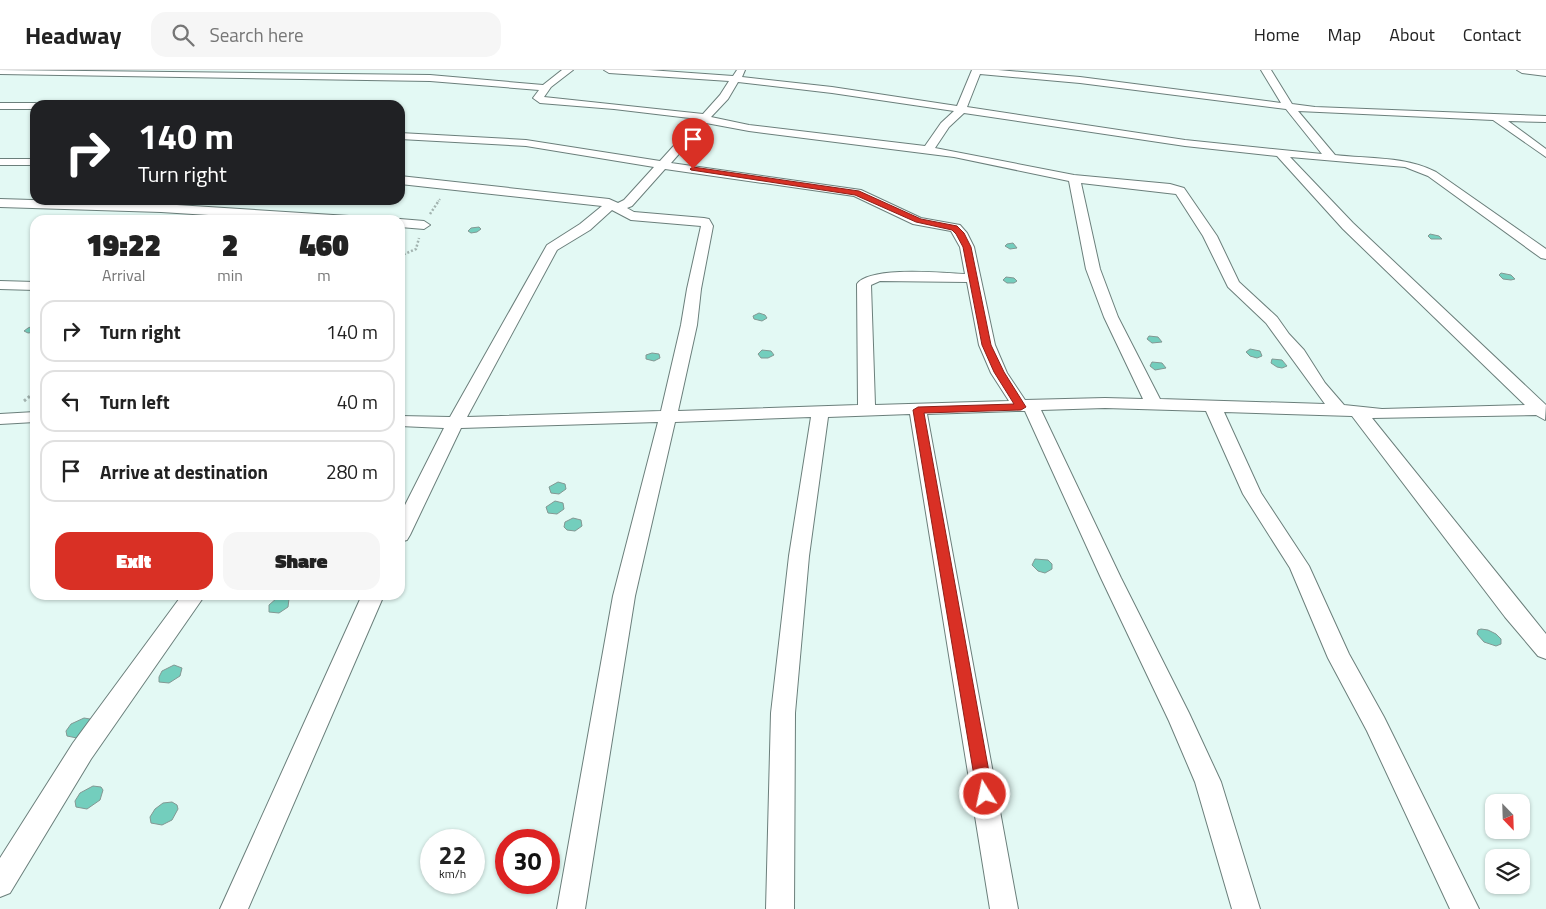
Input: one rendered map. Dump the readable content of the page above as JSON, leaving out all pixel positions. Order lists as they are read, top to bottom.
{
  "north": "bottom right",
  "page": {
    "header": "Headway",
    "search": "Search here",
    "nav": [
      "Home",
      "Map",
      "About",
      "Contact"
    ],
    "turn": ["140 m", "Turn right"],
    "eta": [
      "19:22",
      "Arrival",
      "2",
      "min",
      "460",
      "m"
    ],
    "list": [
      {
        "name": "Turn right",
        "value": "140 m"
      },
      {
        "name": "Turn left",
        "value": "40 m"
      },
      {
        "name": "Arrive at destination",
        "value": "280 m"
      }
    ],
    "buttons": ["Exit", "Share"],
    "speed": "22 km/h",
    "limit": "30"
  }
}
